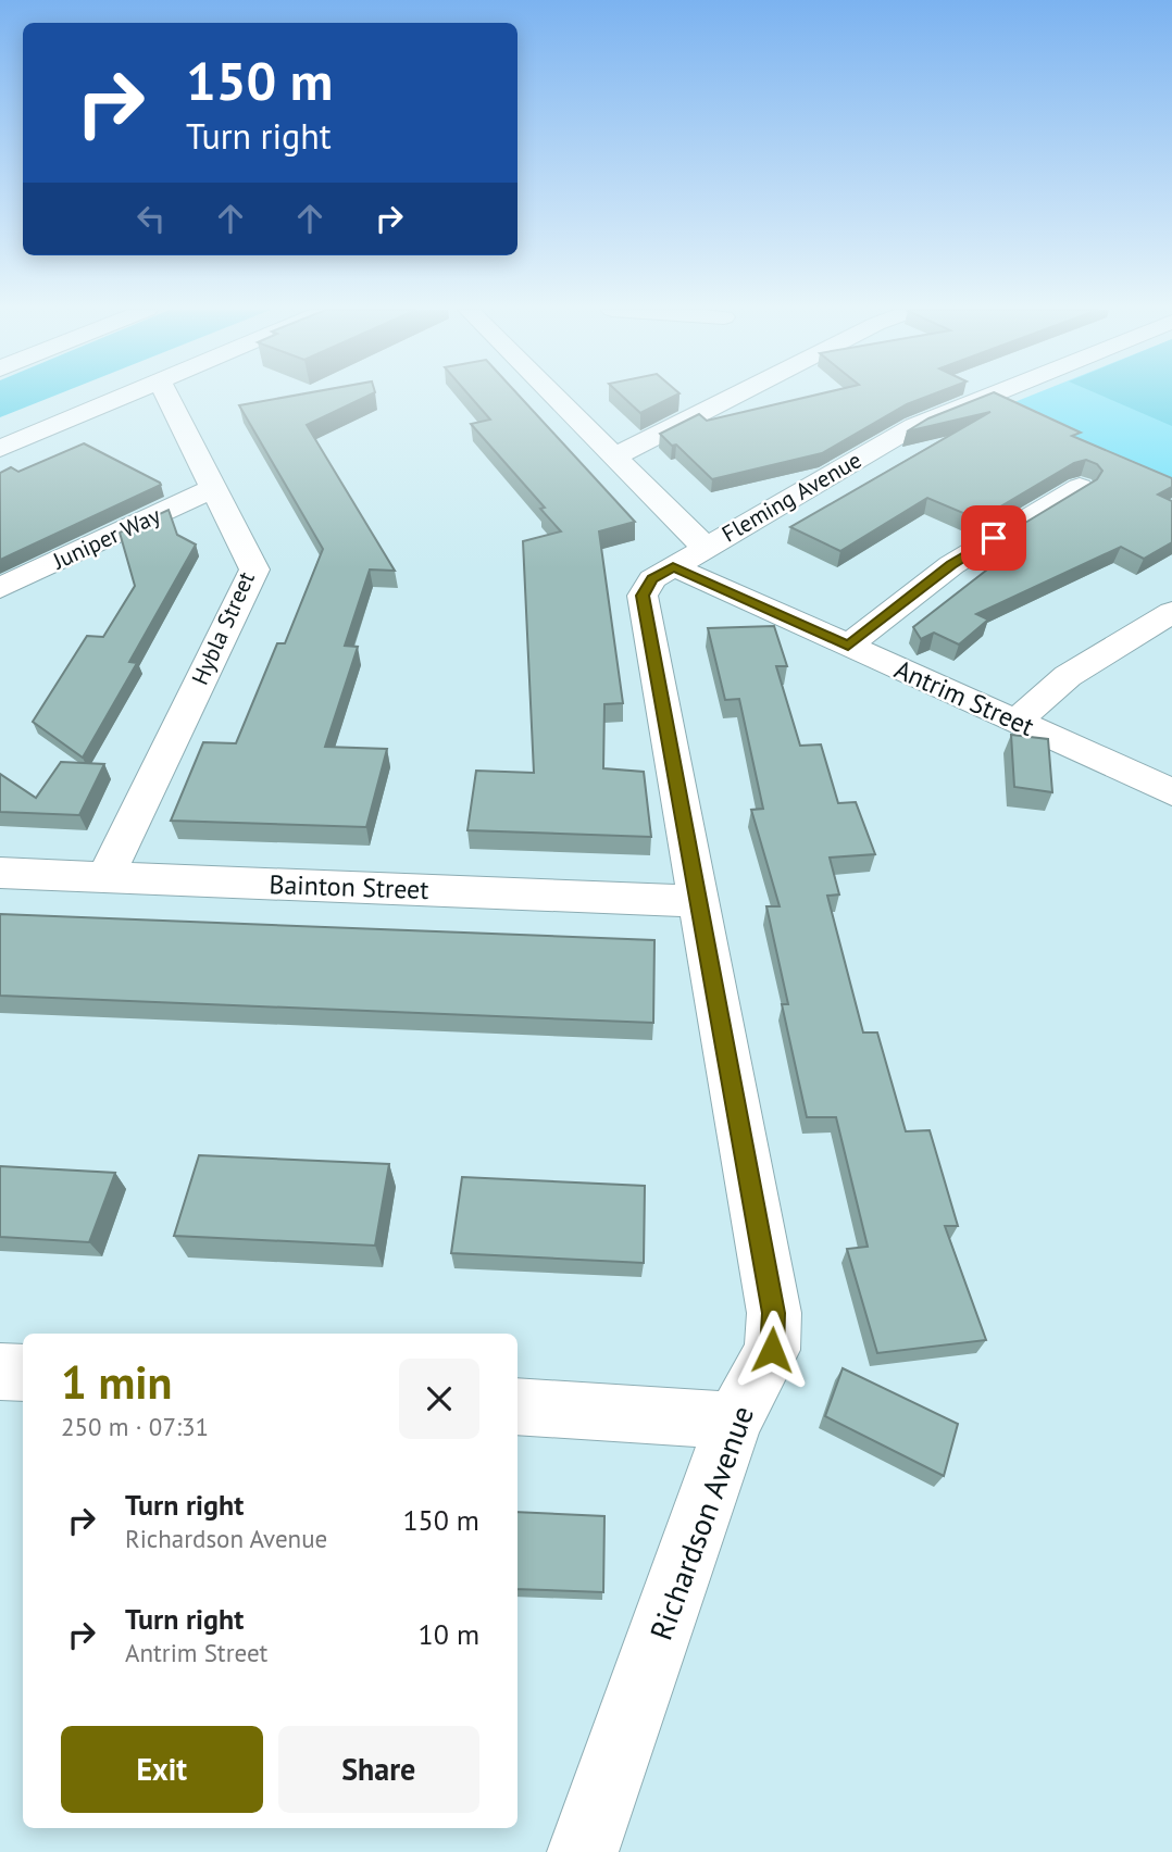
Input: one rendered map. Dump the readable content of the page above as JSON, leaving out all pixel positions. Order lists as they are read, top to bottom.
{
  "streets": {
    "main road": [
      "Fleming Avenue",
      "Juniper Way",
      "Hybla Street",
      "Antrim Street",
      "Bainton Street",
      "Richardson Avenue"
    ]
  },
  "crossings": [
    ["Fleming Avenue", "Antrim Street"],
    ["Fleming Avenue", "Richardson Avenue"],
    ["Juniper Way", "Hybla Street"],
    ["Hybla Street", "Bainton Street"],
    ["Antrim Street", "Richardson Avenue"],
    ["Bainton Street", "Richardson Avenue"]
  ],
  "page": {
    "turn": ["150 m", "Turn right"],
    "heading": ["1 min", "250 m · 07:31"],
    "list": [
      {
        "name": "Turn right",
        "note": "Richardson Avenue",
        "value": "150 m"
      },
      {
        "name": "Turn right",
        "note": "Antrim Street",
        "value": "10 m"
      }
    ],
    "buttons": ["Exit", "Share"]
  }
}
